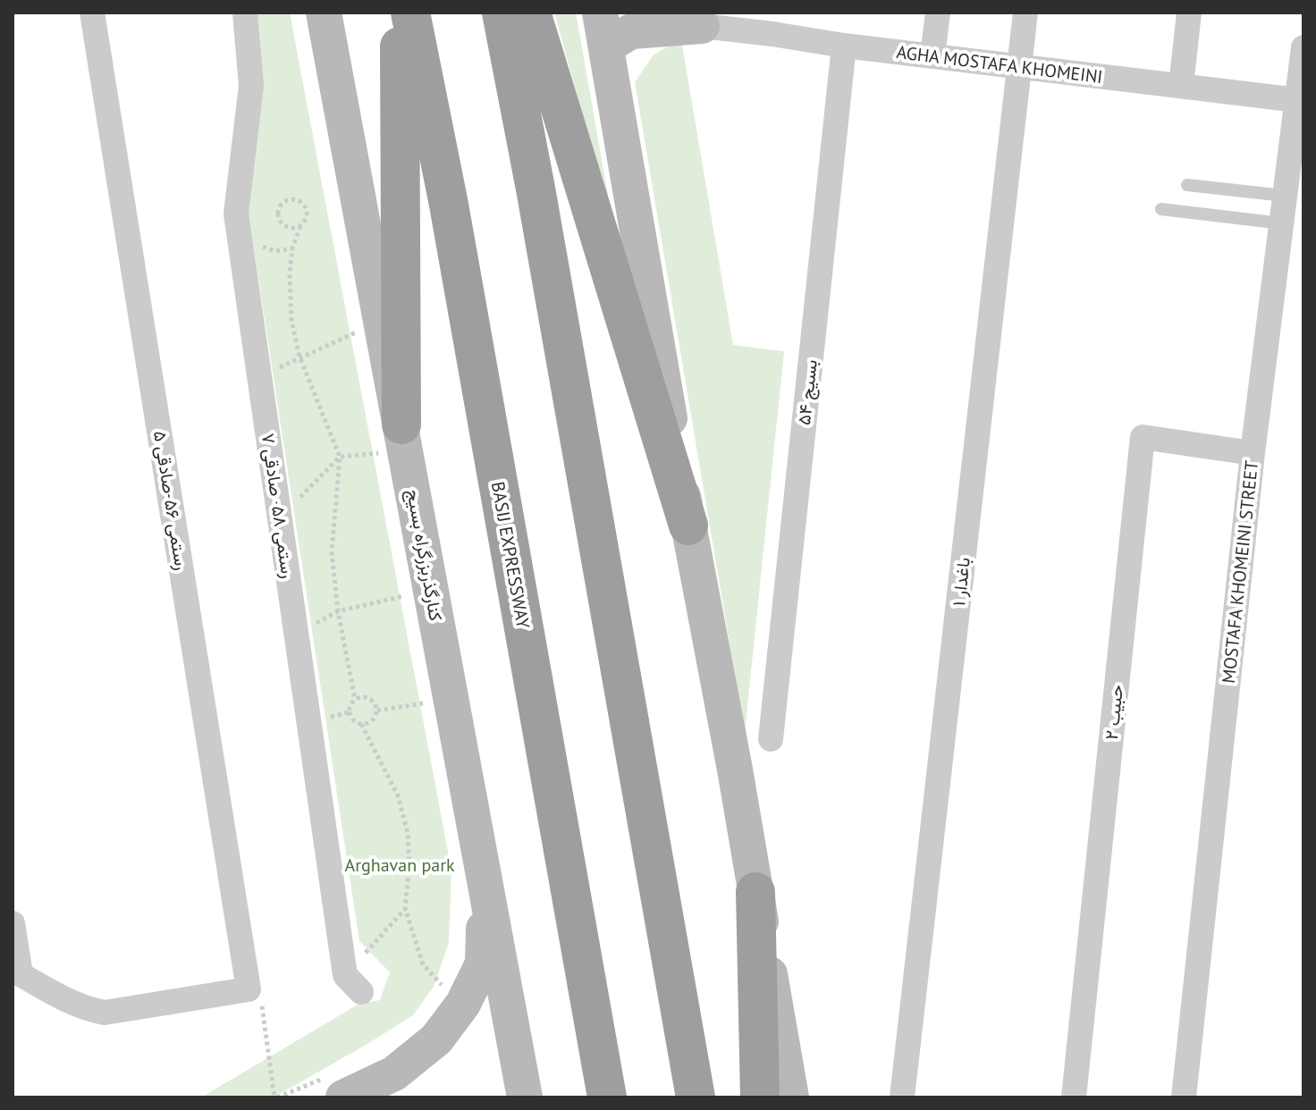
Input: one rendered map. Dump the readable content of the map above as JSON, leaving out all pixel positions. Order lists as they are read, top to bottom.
{
  "streets": {
    "highway": ["BASIJ EXPRESSWAY"],
    "main road": ["کنارگذربزرگراه بسیج"],
    "street": [
      "AGHA MOSTAFA KHOMEINI",
      "بسیج ۵۴",
      "رستمی ۵۶-صادقی ۵",
      "رستمی ۵۸- صادقی ۷",
      "MOSTAFA KHOMEINI STREET",
      "باغدار ۱",
      "حبیب ۲"
    ]
  },
  "crossings": [
    ["AGHA MOSTAFA KHOMEINI", "بسیج ۵۴"],
    ["AGHA MOSTAFA KHOMEINI", "MOSTAFA KHOMEINI STREET"],
    ["AGHA MOSTAFA KHOMEINI", "باغدار ۱"],
    ["MOSTAFA KHOMEINI STREET", "حبیب ۲"]
  ],
  "parks": ["Arghavan park"]
}
